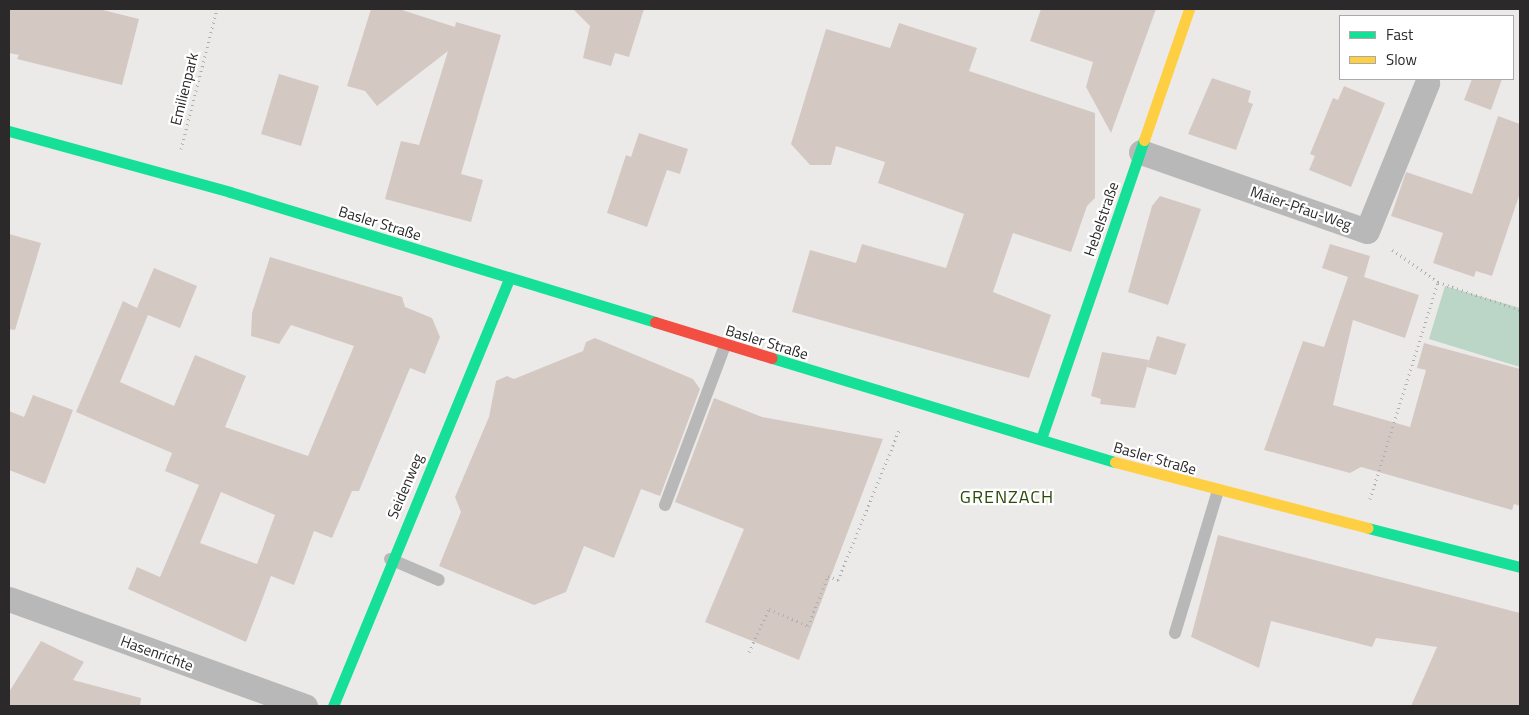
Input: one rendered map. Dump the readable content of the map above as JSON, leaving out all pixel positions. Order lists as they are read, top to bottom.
{
  "streets": {
    "main road": ["Hebelstraße", "Basler Straße", "Seidenweg"],
    "street": ["Maier-Pfau-Weg", "Hasenrichte"],
    "path": ["Emilienpark"]
  },
  "crossings": [
    ["Emilienpark", "Basler Straße"],
    ["Maier-Pfau-Weg", "Hebelstraße"],
    ["Hebelstraße", "Basler Straße"],
    ["Basler Straße", "Seidenweg"]
  ],
  "districts": ["GRENZACH"],
  "legend": ["Fast", "Slow"]
}
